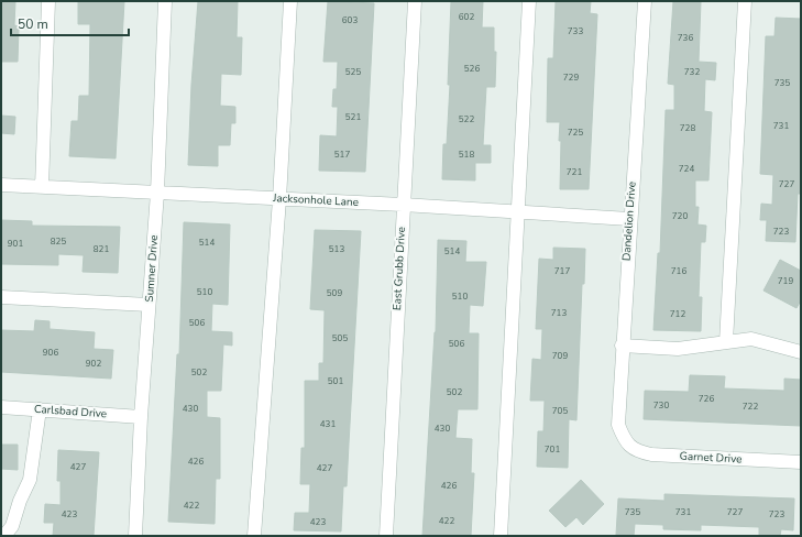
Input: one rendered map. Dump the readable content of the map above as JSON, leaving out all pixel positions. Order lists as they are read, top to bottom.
{
  "streets": {
    "street": [
      "Jacksonhole Lane",
      "Dandelion Drive",
      "Sumner Drive",
      "East Grubb Drive",
      "Carlsbad Drive",
      "Garnet Drive"
    ]
  },
  "crossings": [
    ["Jacksonhole Lane", "Dandelion Drive"],
    ["Jacksonhole Lane", "Sumner Drive"],
    ["Jacksonhole Lane", "East Grubb Drive"],
    ["Dandelion Drive", "Garnet Drive"],
    ["Sumner Drive", "Carlsbad Drive"]
  ],
  "house_numbers": [
    "602",
    "603",
    "733",
    "736",
    "526",
    "525",
    "732",
    "729",
    "735",
    "521",
    "522",
    "731",
    "728",
    "725",
    "517",
    "518",
    "724",
    "721",
    "727",
    "720",
    "723",
    "825",
    "514",
    "901",
    "821",
    "513",
    "514",
    "717",
    "716",
    "719",
    "510",
    "509",
    "510",
    "713",
    "712",
    "506",
    "505",
    "506",
    "906",
    "709",
    "902",
    "502",
    "501",
    "502",
    "726",
    "730",
    "722",
    "430",
    "705",
    "431",
    "430",
    "701",
    "426",
    "427",
    "427",
    "426",
    "422",
    "735",
    "731",
    "727",
    "423",
    "723",
    "422",
    "423"
  ],
  "scale_bar": "50 m"
}
